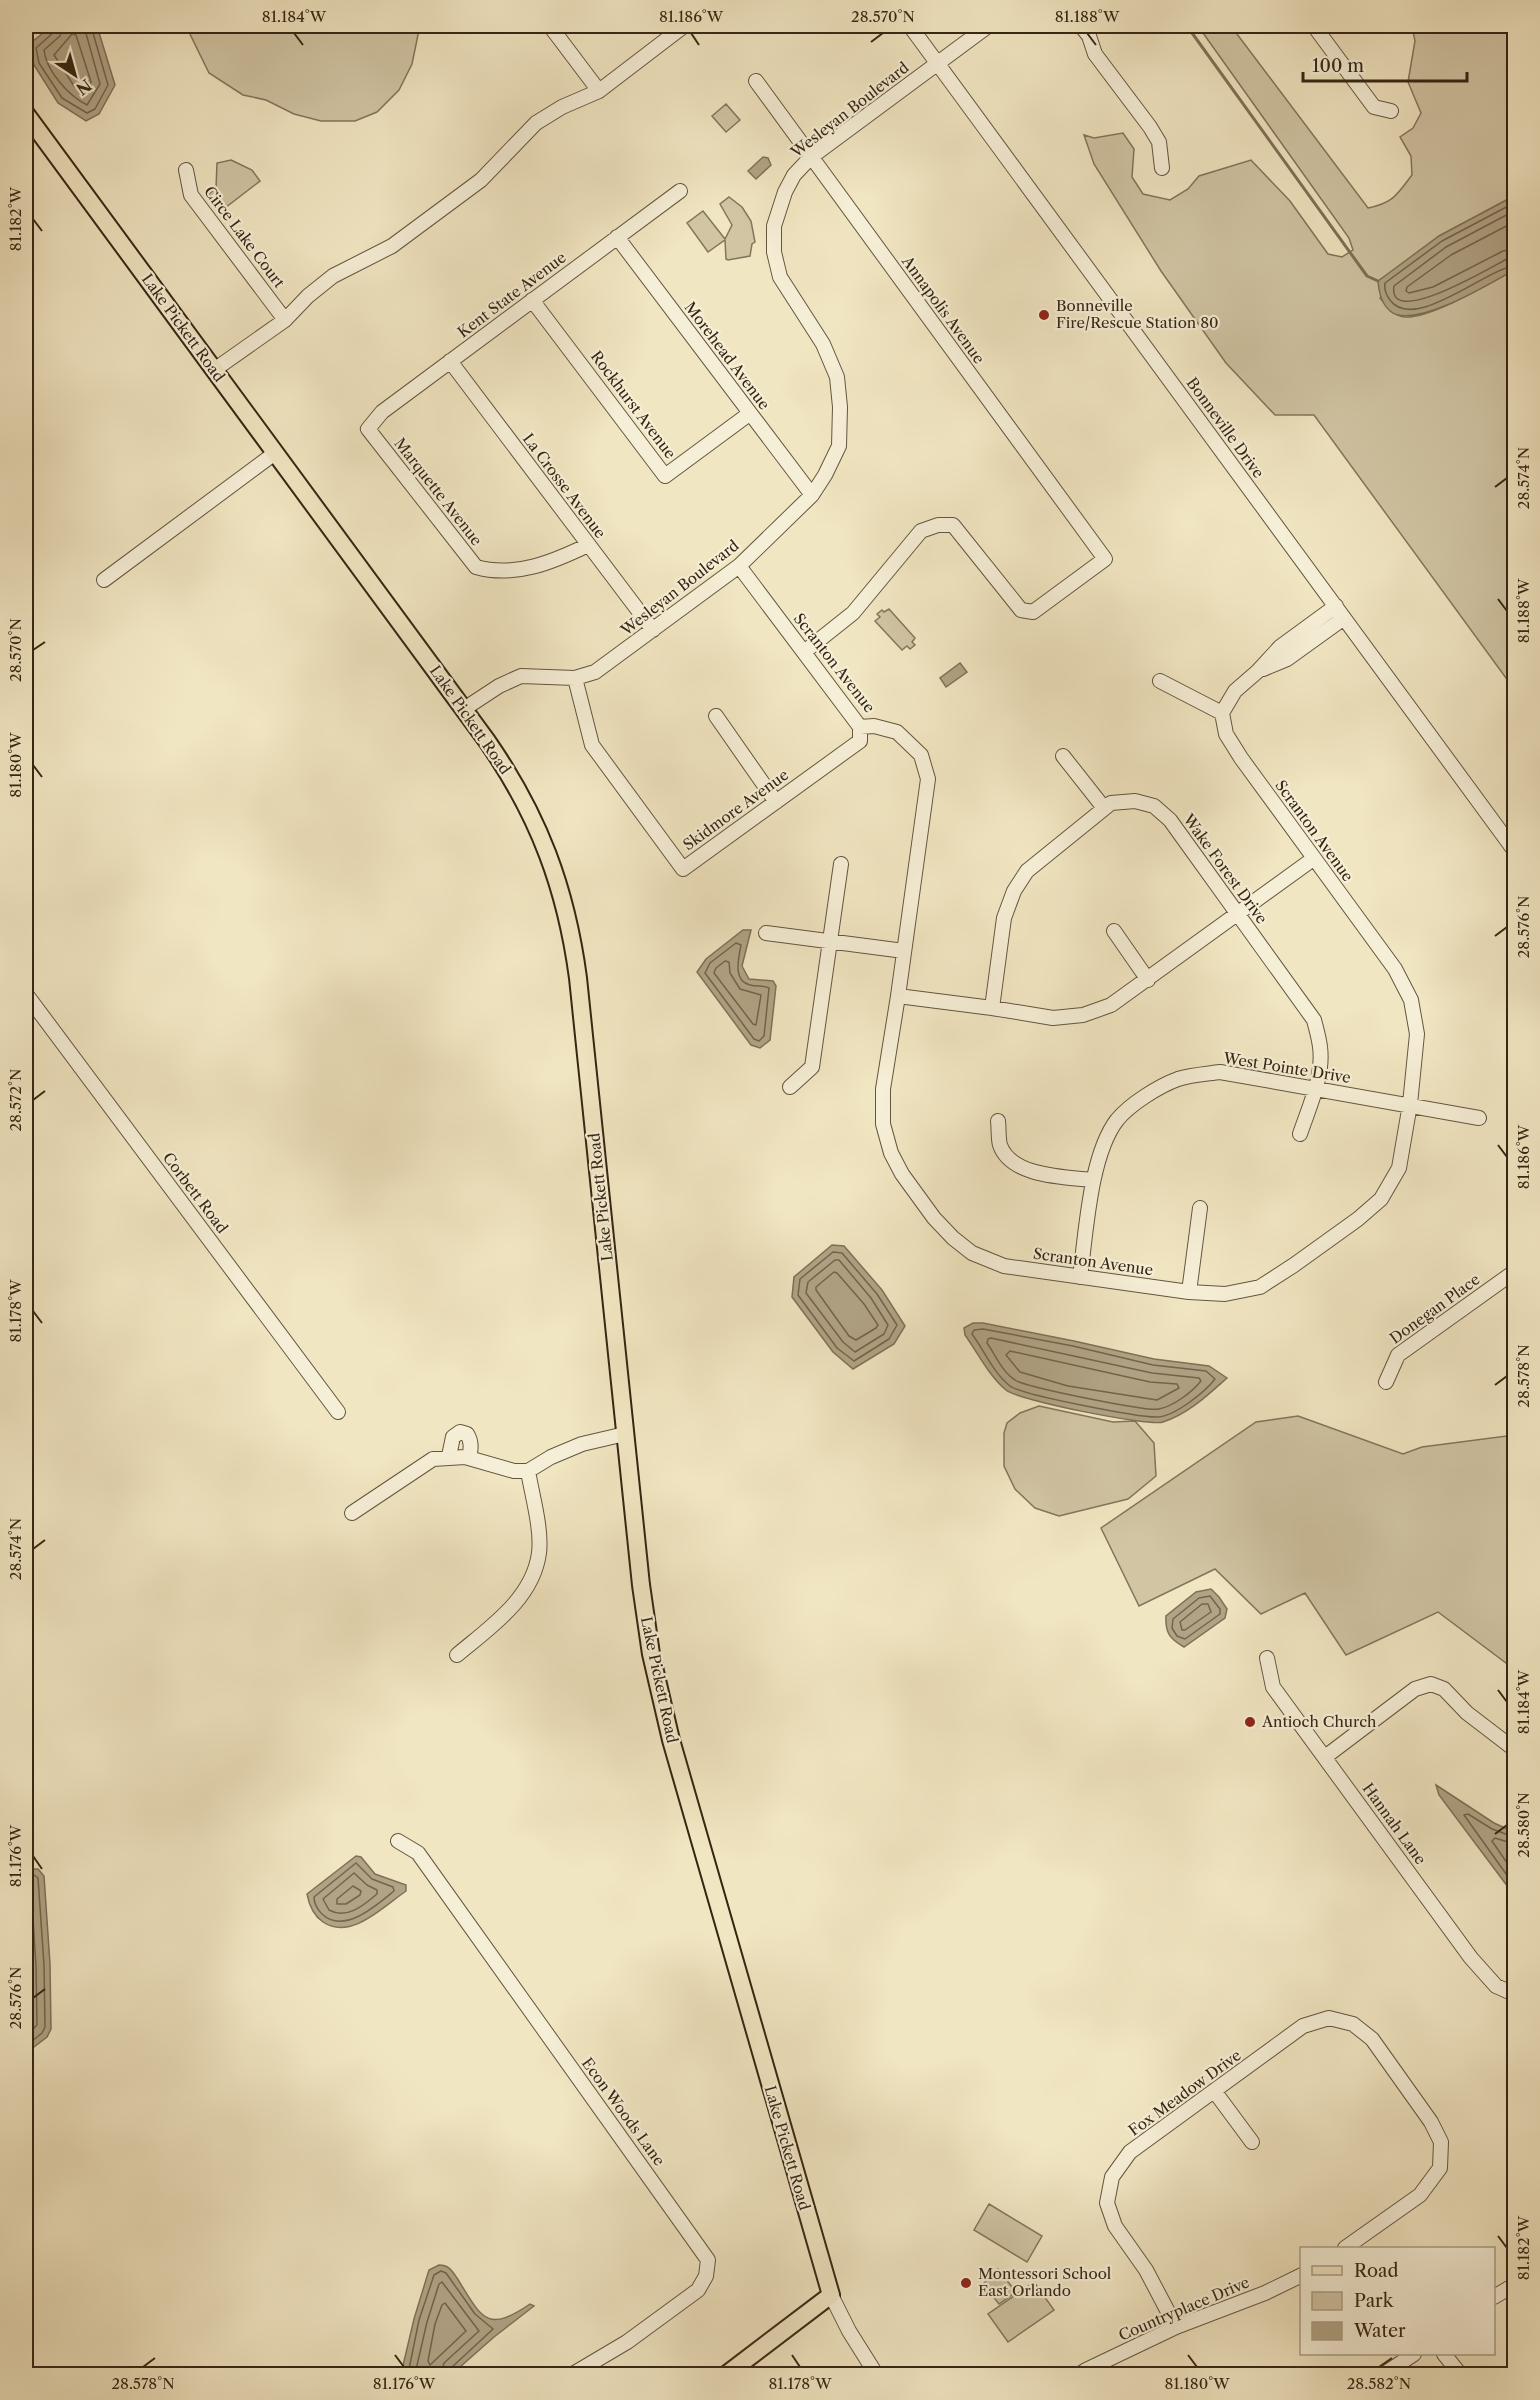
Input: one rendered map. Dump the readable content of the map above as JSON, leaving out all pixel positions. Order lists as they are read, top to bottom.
{
  "streets": {
    "main road": ["Lake Pickett Road"],
    "street": [
      "Wesleyan Boulevard",
      "Circe Lake Court",
      "Kent State Avenue",
      "Annapolis Avenue",
      "Morehead Avenue",
      "Rockhurst Avenue",
      "Bonneville Drive",
      "La Crosse Avenue",
      "Marquette Avenue",
      "Scranton Avenue",
      "Skidmore Avenue",
      "Wake Forest Drive",
      "West Pointe Drive",
      "Corbett Road",
      "Donegan Place",
      "Hannah Lane",
      "Fox Meadow Drive",
      "Econ Woods Lane",
      "Countryplace Drive"
    ]
  },
  "crossings": [
    ["Wesleyan Boulevard", "Annapolis Avenue"],
    ["Wesleyan Boulevard", "Lake Pickett Road"],
    ["Wesleyan Boulevard", "Morehead Avenue"],
    ["Wesleyan Boulevard", "Bonneville Drive"],
    ["Wesleyan Boulevard", "La Crosse Avenue"],
    ["Wesleyan Boulevard", "Scranton Avenue"],
    ["Wesleyan Boulevard", "Skidmore Avenue"],
    ["Kent State Avenue", "Morehead Avenue"],
    ["Kent State Avenue", "Rockhurst Avenue"],
    ["Kent State Avenue", "La Crosse Avenue"],
    ["Kent State Avenue", "Marquette Avenue"],
    ["Annapolis Avenue", "Scranton Avenue"],
    ["Morehead Avenue", "Rockhurst Avenue"],
    ["La Crosse Avenue", "Marquette Avenue"],
    ["Scranton Avenue", "Skidmore Avenue"],
    ["Scranton Avenue", "West Pointe Drive"],
    ["Wake Forest Drive", "West Pointe Drive"],
    ["Fox Meadow Drive", "Countryplace Drive"]
  ],
  "places": ["Bonneville Fire/Rescue Station 80", "Antioch Church", "Montessori School East Orlando"],
  "legend": ["Road", "Park", "Water"],
  "scale_bar": "100 m",
  "north": "bottom right",
  "coordinates": [
    "81.184°W",
    "81.186°W",
    "28.570°N",
    "81.188°W",
    "81.182°W",
    "28.574°N",
    "81.180°W",
    "28.576°N",
    "28.572°N",
    "81.178°W",
    "28.578°N",
    "28.580°N",
    "81.176°W",
    "28.582°N"
  ]
}
